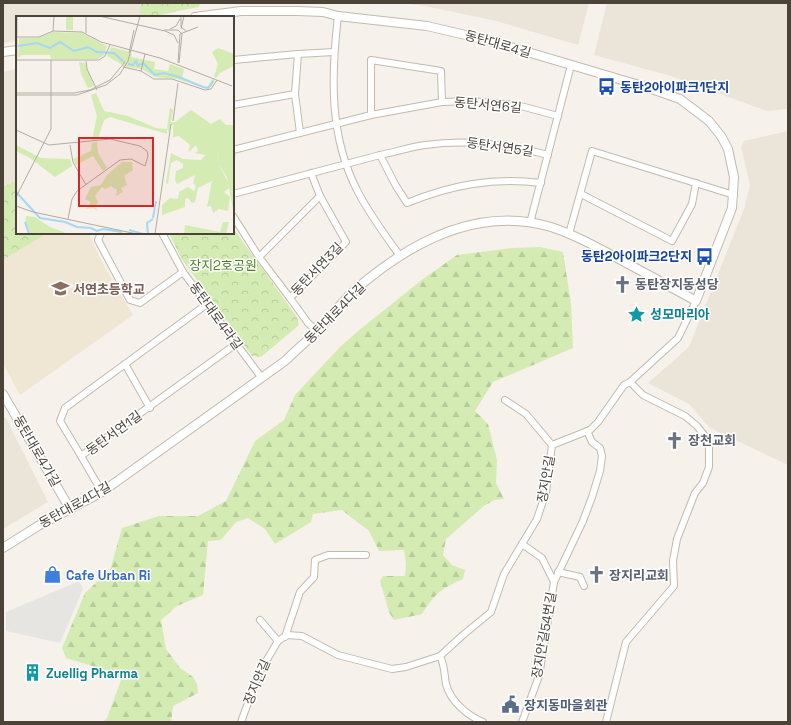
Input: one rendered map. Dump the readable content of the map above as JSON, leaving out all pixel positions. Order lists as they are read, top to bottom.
{
  "streets": {
    "street": [
      "동탄대로4길",
      "동탄서연6길",
      "동탄서연5길",
      "동탄서연3길",
      "동탄대로4다길",
      "동탄대로4라길",
      "동탄서연1길",
      "동탄대로4가길",
      "장지안길",
      "장지안길54번길"
    ]
  },
  "crossings": [
    ["동탄대로4길", "동탄대로4다길"],
    ["동탄대로4길", "장지안길"],
    ["동탄대로4다길", "동탄대로4라길"],
    ["동탄대로4다길", "동탄대로4가길"],
    ["동탄대로4다길", "장지안길"],
    ["동탄대로4라길", "동탄서연1길"],
    ["장지안길", "장지안길54번길"]
  ],
  "parks": ["장지2호공원"],
  "places": {
    "bus stop": ["동탄2아이파크1단지", "동탄2아이파크2단지"],
    "church": ["동탄장지동성당", "장천교회", "장지리교회"],
    "school or university": ["서연초등학교"],
    "place": ["성모마리아"],
    "shop": ["Cafe Urban Ri"],
    "building": ["Zuellig Pharma"],
    "public building": ["장지동마을회관"]
  }
}
